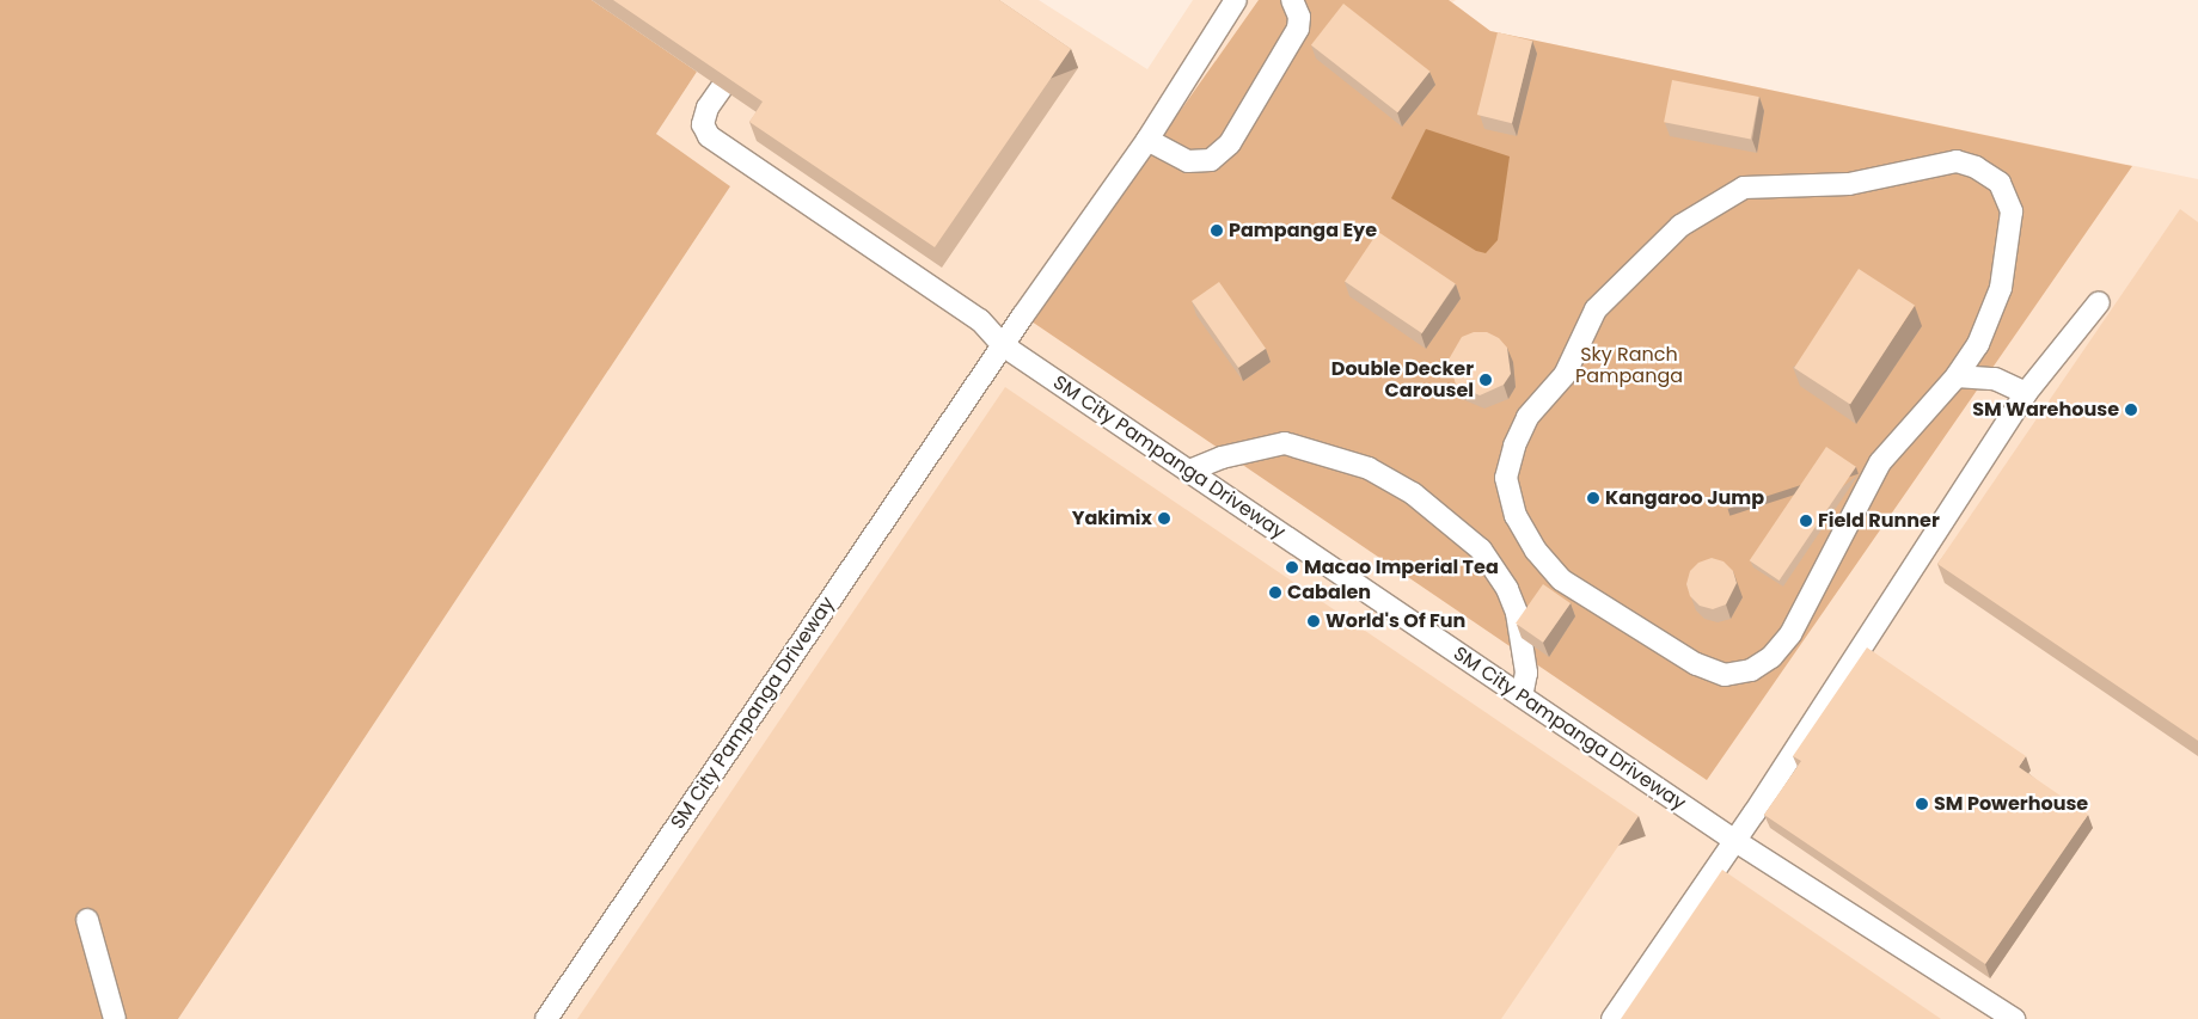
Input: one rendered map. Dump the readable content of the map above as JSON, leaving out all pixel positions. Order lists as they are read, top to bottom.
{
  "streets": {
    "lane": ["SM City Pampanga Driveway"]
  },
  "parks": ["Sky Ranch Pampanga"],
  "places": [
    "Pampanga Eye",
    "Double Decker Carousel",
    "SM Warehouse",
    "Kangaroo Jump",
    "Yakimix",
    "Field Runner",
    "Macao Imperial Tea",
    "Cabalen",
    "World's Of Fun",
    "SM Powerhouse"
  ]
}
